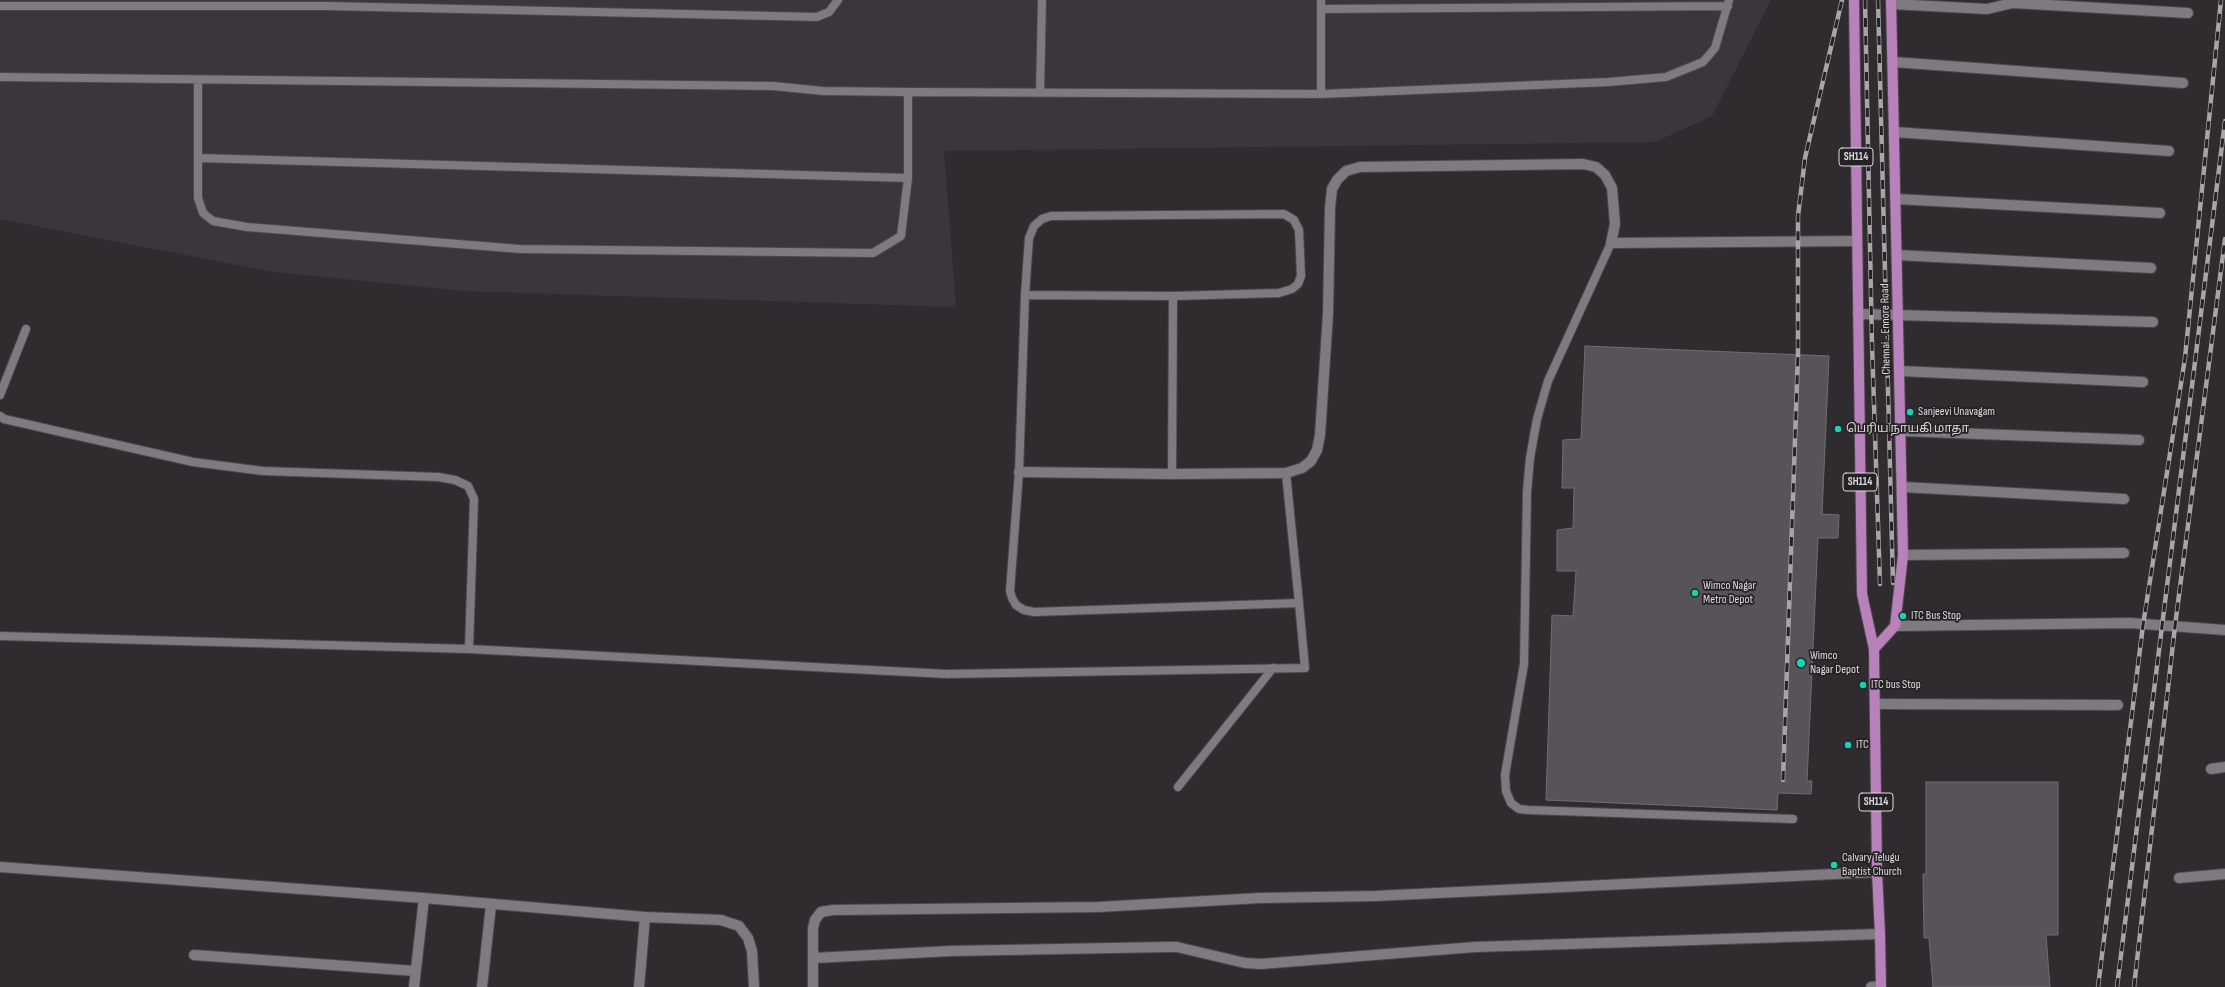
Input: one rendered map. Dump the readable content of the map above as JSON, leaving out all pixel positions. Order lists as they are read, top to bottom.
{
  "streets": {
    "main road": ["SH114", "Chennai - Ennore Road"]
  },
  "places": [
    "Sanjeevi Unavagam",
    "பெரிய நாயகி மாதா",
    "Wimco Nagar Metro Depot",
    "ITC Bus Stop",
    "Wimco Nagar Depot",
    "ITC bus Stop",
    "ITC",
    "Calvary Telugu Baptist Church"
  ]
}
